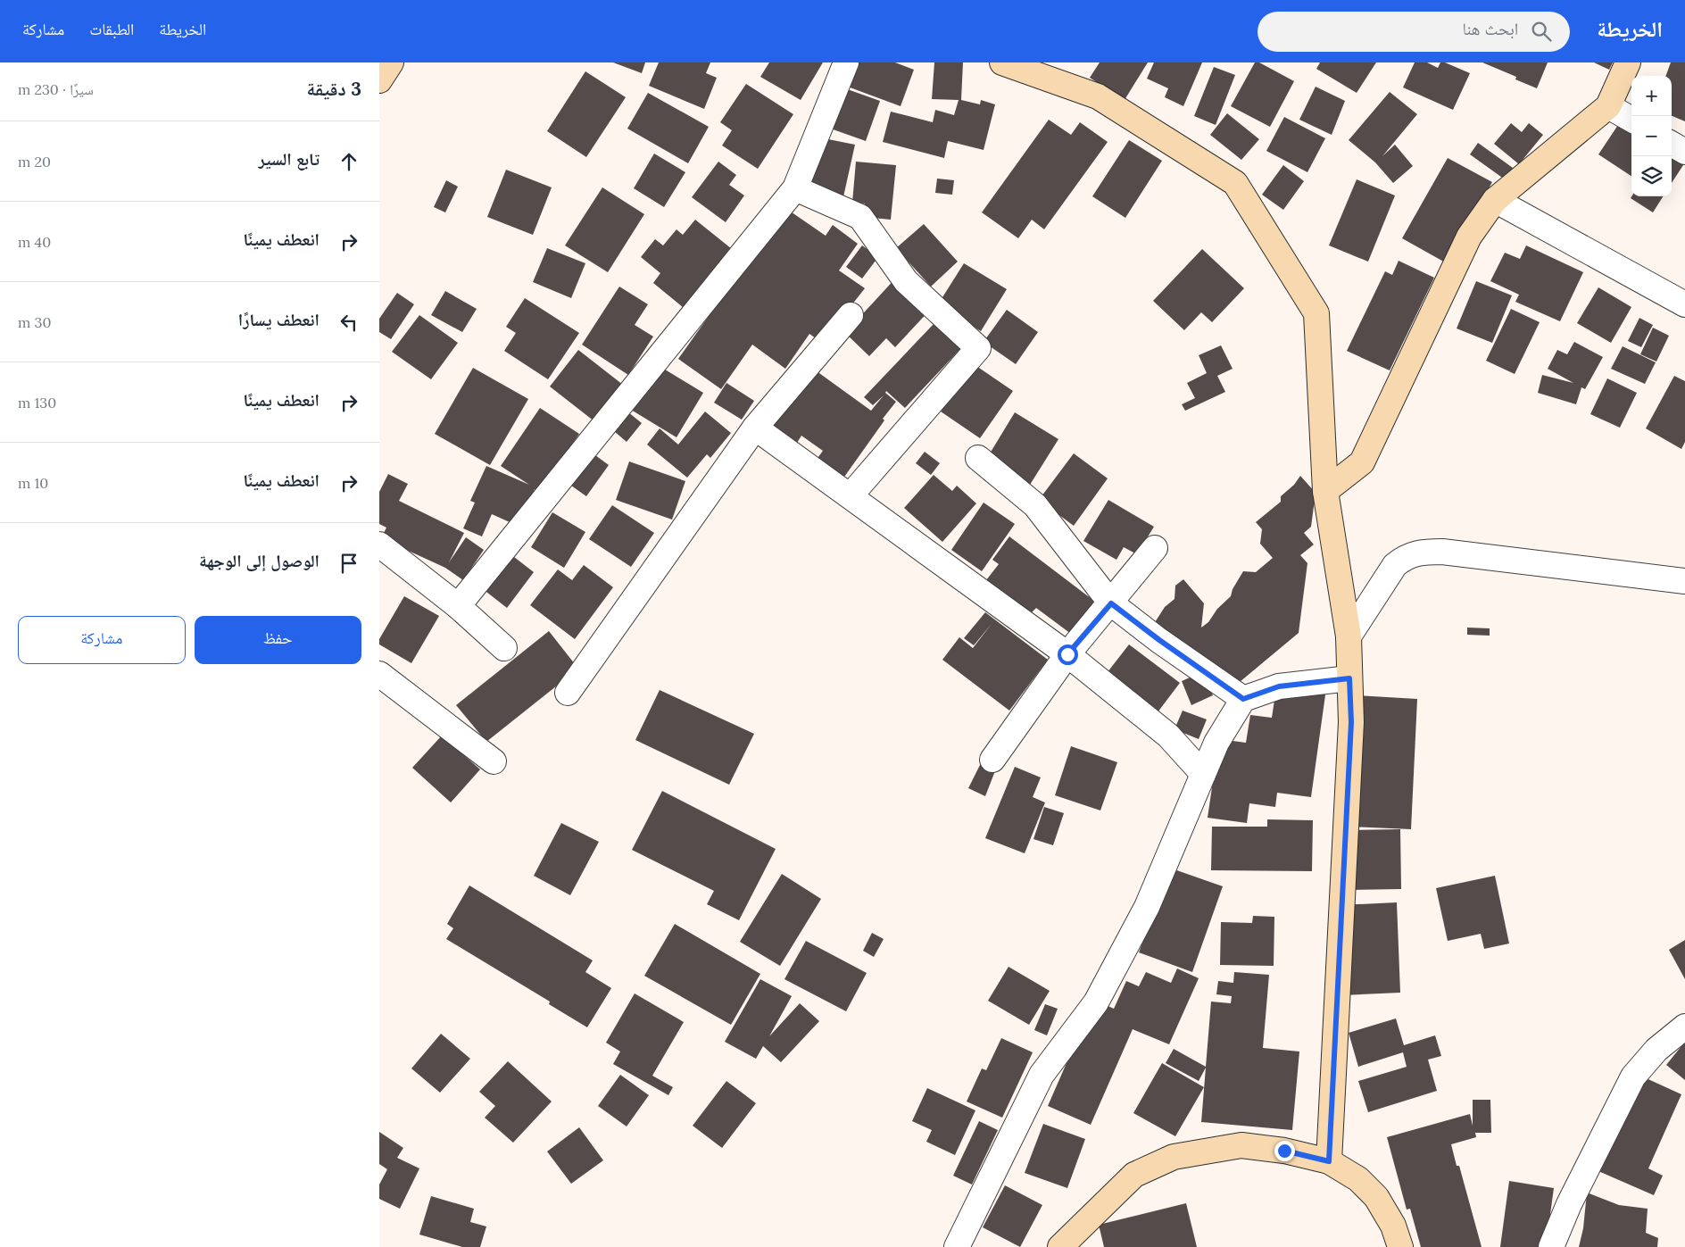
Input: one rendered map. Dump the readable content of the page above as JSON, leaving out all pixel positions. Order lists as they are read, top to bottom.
{
  "page": {
    "header": "الخريطة",
    "search": "ابحث هنا",
    "nav": ["الخريطة", "الطبقات", "مشاركة"],
    "heading": ["3 دقيقة", "سيرًا · 230 m"],
    "map_buttons": ["+", "−"],
    "list": [
      ["تابع السير", "20 m"],
      ["انعطف يمينًا", "40 m"],
      ["انعطف يسارًا", "30 m"],
      ["انعطف يمينًا", "130 m"],
      ["انعطف يمينًا", "10 m"],
      "الوصول إلى الوجهة"
    ],
    "buttons": ["حفظ", "مشاركة"]
  }
}
